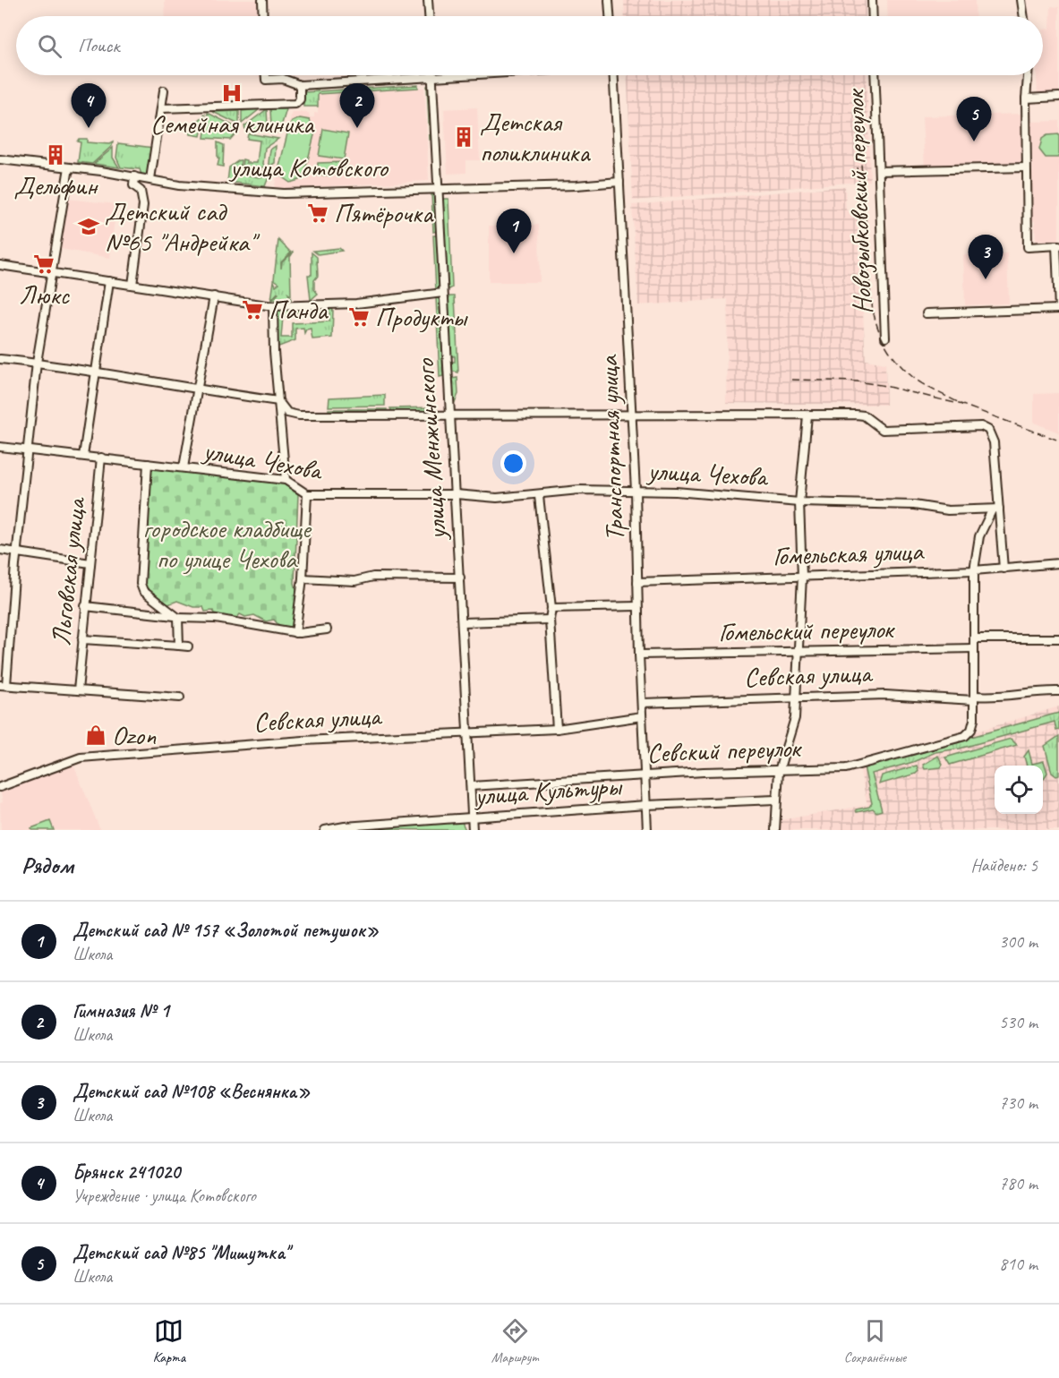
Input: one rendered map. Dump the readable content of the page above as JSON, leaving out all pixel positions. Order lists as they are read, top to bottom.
{
  "streets": {
    "street": [
      "улица Котовского",
      "Новозыбковский переулок",
      "Транспортная улица",
      "улица Менжинского",
      "улица Чехова",
      "Гомельская улица",
      "Льговская улица",
      "Гомельский переулок",
      "Севская улица",
      "Севский переулок",
      "улица Культуры"
    ]
  },
  "crossings": [
    ["улица Котовского", "Транспортная улица"],
    ["улица Котовского", "улица Менжинского"],
    ["Транспортная улица", "улица Чехова"],
    ["Транспортная улица", "Гомельская улица"],
    ["Транспортная улица", "Гомельский переулок"],
    ["Транспортная улица", "Севская улица"],
    ["Транспортная улица", "Севский переулок"],
    ["Транспортная улица", "улица Культуры"],
    ["улица Менжинского", "улица Чехова"],
    ["улица Менжинского", "Севская улица"],
    ["улица Менжинского", "Севский переулок"],
    ["улица Менжинского", "улица Культуры"],
    ["улица Чехова", "Льговская улица"],
    ["Севская улица", "Севский переулок"]
  ],
  "parks": ["городское кладбище по улице Чехова"],
  "places": {
    "hospital": ["Семейная клиника"],
    "building": ["Детская поликлиника", "Дельфин"],
    "supermarket": [
      "Пятёрочка",
      "Люкс",
      "Панда",
      "Продукты"
    ],
    "school or university": ["Детский сад №65 \"Андрейка\""],
    "shop": ["Ozon"]
  },
  "page": {
    "search": "Поиск",
    "pins": [
      "2",
      "4",
      "5",
      "1",
      "3"
    ],
    "heading": ["Рядом", "Найдено: 5"],
    "list": [
      {
        "mark": "1",
        "name": "Детский сад № 157 «Золотой петушок»",
        "note": "Школа",
        "value": "300 m"
      },
      {
        "mark": "2",
        "name": "Гимназия № 1",
        "note": "Школа",
        "value": "530 m"
      },
      {
        "mark": "3",
        "name": "Детский сад №108 «Веснянка»",
        "note": "Школа",
        "value": "730 m"
      },
      {
        "mark": "4",
        "name": "Брянск 241020",
        "note": "Учреждение · улица Котовского",
        "value": "780 m"
      },
      {
        "mark": "5",
        "name": "Детский сад №85 \"Мишутка\"",
        "note": "Школа",
        "value": "810 m"
      }
    ],
    "nav": ["Карта", "Маршрут", "Сохранённые"]
  }
}
